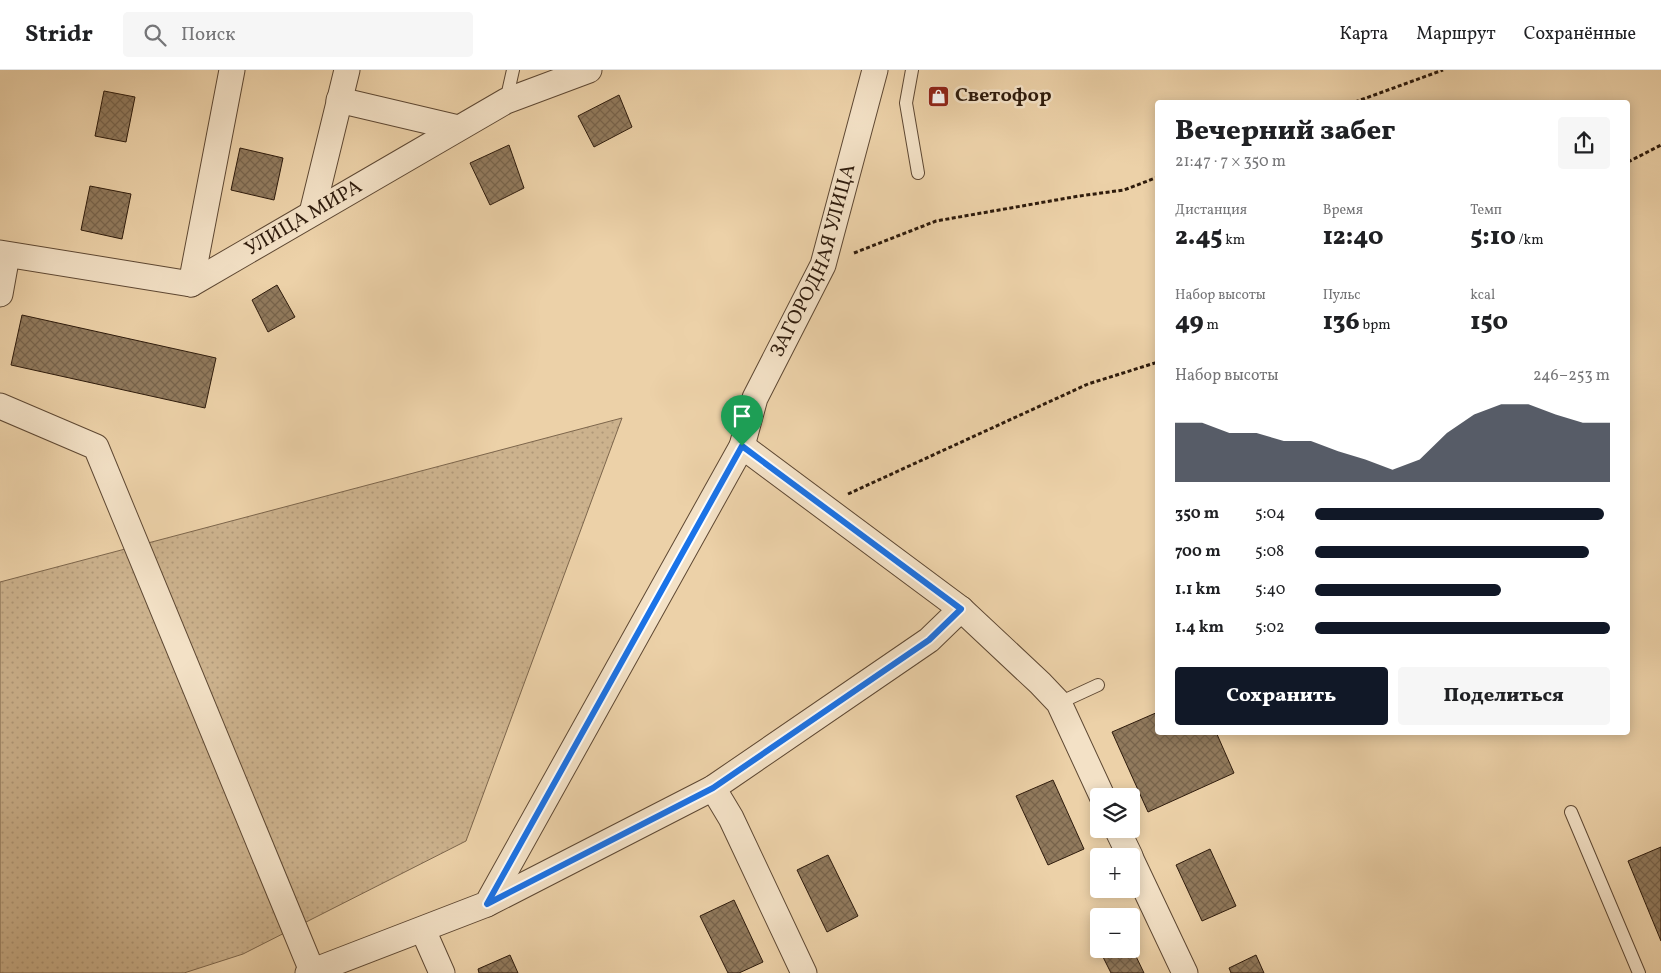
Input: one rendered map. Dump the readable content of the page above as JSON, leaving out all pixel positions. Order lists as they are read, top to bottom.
{
  "streets": {
    "street": ["УЛИЦА МИРА", "ЗАГОРОДНАЯ УЛИЦА"]
  },
  "places": {
    "shop": ["Светофор"]
  },
  "page": {
    "header": "Stridr",
    "search": "Поиск",
    "nav": ["Карта", "Маршрут", "Сохранённые"],
    "heading": ["Вечерний забег", "21:47 · 7 × 350 m"],
    "stats": [
      ["Дистанция", "2.45 km"],
      ["Время", "12:40"],
      ["Темп", "5:10 /km"],
      ["Набор высоты", "49 m"],
      ["Пульс", "136 bpm"],
      ["kcal", "150"]
    ],
    "chart": ["Набор высоты", "246–253 m"],
    "list": [
      {
        "name": "350 m",
        "note": "5:04"
      },
      {
        "name": "700 m",
        "note": "5:08"
      },
      {
        "name": "1.1 km",
        "note": "5:40"
      },
      {
        "name": "1.4 km",
        "note": "5:02"
      }
    ],
    "buttons": ["Сохранить", "Поделиться"],
    "map_buttons": ["+", "−"]
  }
}
